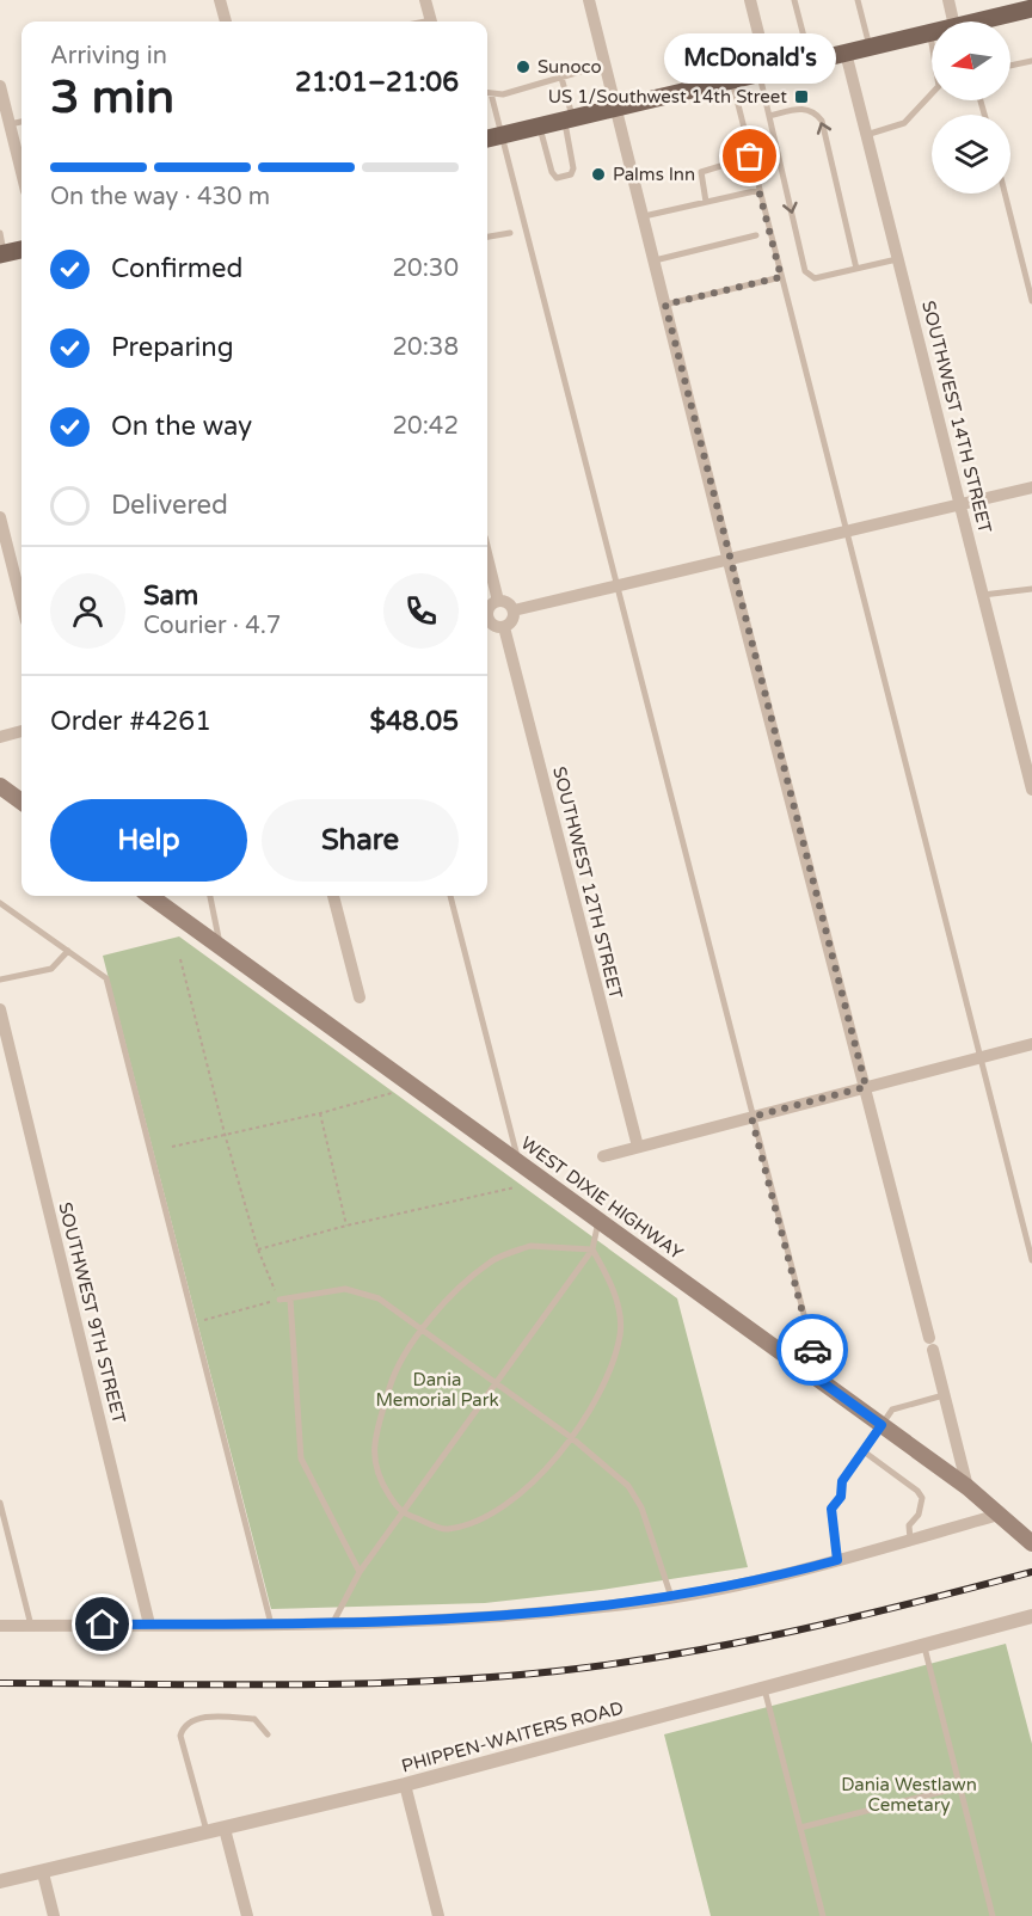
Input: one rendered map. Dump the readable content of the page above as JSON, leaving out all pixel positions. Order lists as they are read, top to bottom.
{
  "streets": {
    "main road": ["WEST DIXIE HIGHWAY"],
    "street": [
      "SOUTHWEST 14TH STREET",
      "SOUTHWEST 12TH STREET",
      "SOUTHWEST 9TH STREET",
      "PHIPPEN-WAITERS ROAD"
    ]
  },
  "parks": ["Dania Memorial Park", "Dania Westlawn Cemetary"],
  "places": {
    "other": ["Sunoco", "McDonald's", "Palms Inn"],
    "transit": ["US 1/Southwest 14th Street"]
  },
  "north": "left",
  "page": {
    "heading": ["3 min", "Arriving in", "21:01–21:06"],
    "panel": [
      "Sam",
      "Courier · 4.7",
      "Order #4261",
      "$48.05"
    ],
    "bubble": "McDonald's",
    "bar": "On the way · 430 m",
    "list": [
      ["Confirmed", "20:30"],
      ["Preparing", "20:38"],
      ["On the way", "20:42"],
      "Delivered"
    ],
    "buttons": ["Help", "Share"]
  }
}
